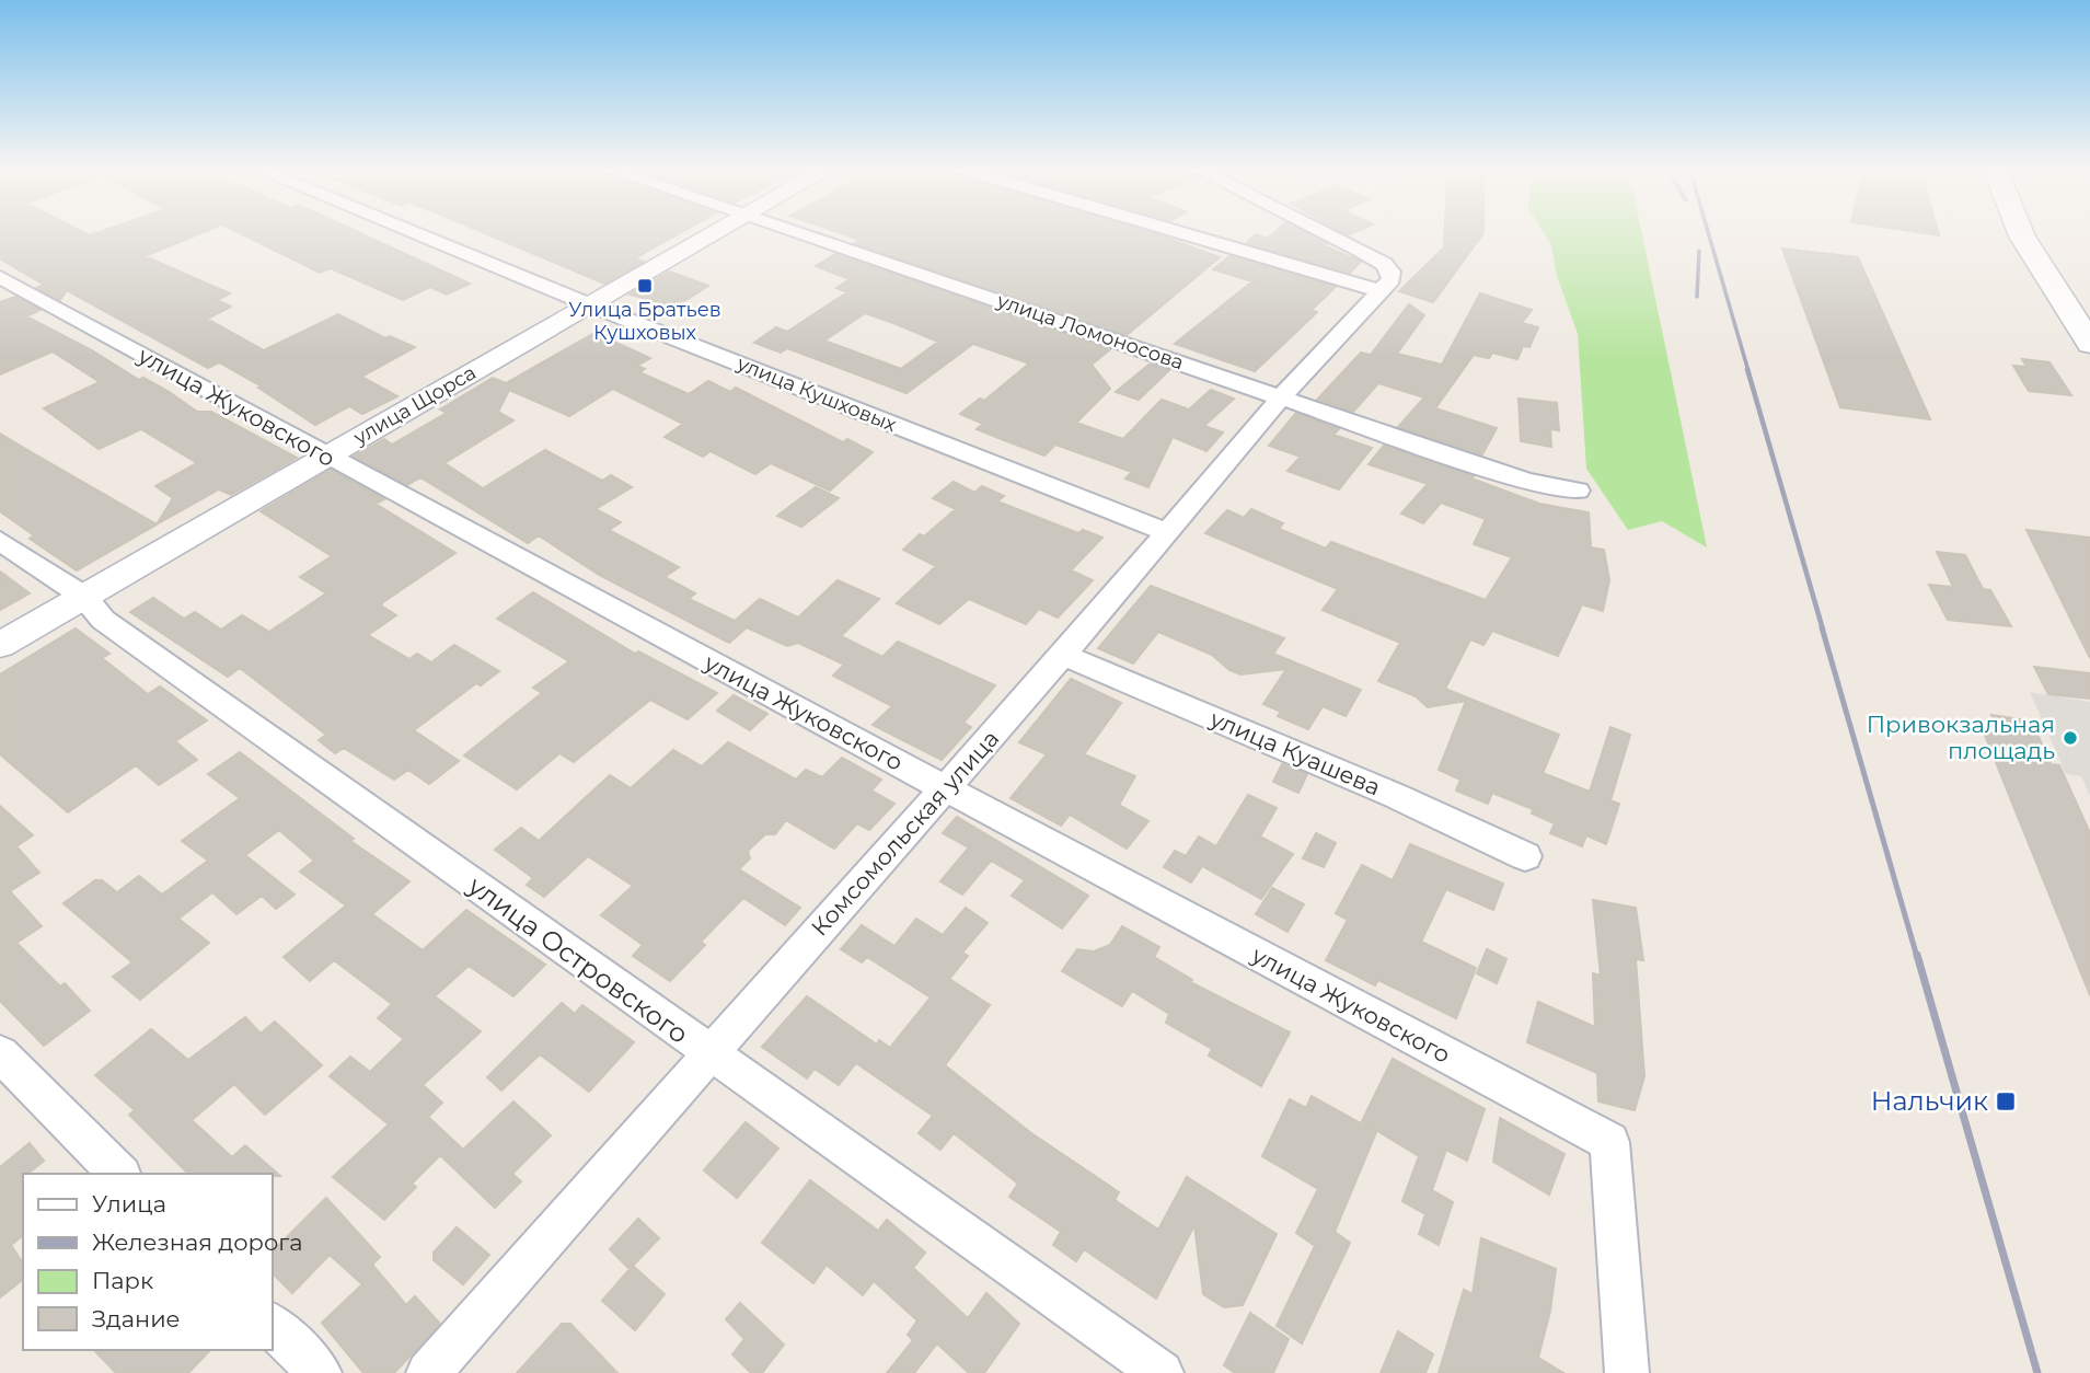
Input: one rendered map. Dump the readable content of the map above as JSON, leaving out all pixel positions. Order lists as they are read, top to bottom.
{
  "streets": {
    "street": [
      "улица Ломоносова",
      "улица Кушховых",
      "улица Щорса",
      "улица Жуковского",
      "улица Куашева",
      "Комсомольская улица",
      "улица Островского"
    ]
  },
  "crossings": [
    ["улица Ломоносова", "Комсомольская улица"],
    ["улица Кушховых", "улица Щорса"],
    ["улица Кушховых", "Комсомольская улица"],
    ["улица Щорса", "улица Жуковского"],
    ["улица Щорса", "улица Островского"],
    ["улица Жуковского", "Комсомольская улица"],
    ["улица Куашева", "Комсомольская улица"],
    ["Комсомольская улица", "улица Островского"]
  ],
  "places": {
    "transit": ["Улица Братьев Кушховых", "Нальчик"],
    "other": ["Привокзальная площадь"]
  },
  "legend": [
    "Улица",
    "Железная дорога",
    "Парк",
    "Здание"
  ]
}
